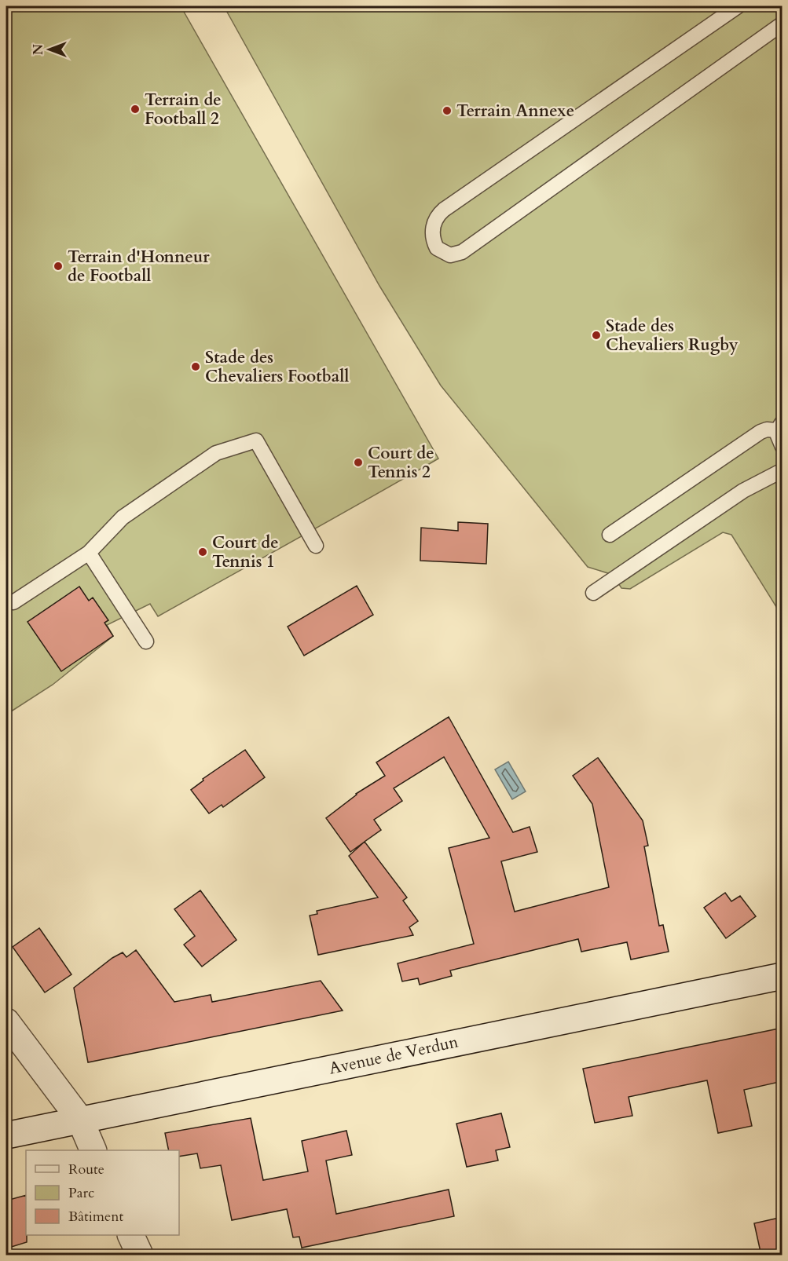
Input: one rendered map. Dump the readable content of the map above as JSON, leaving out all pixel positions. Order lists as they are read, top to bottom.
{
  "streets": {
    "main road": ["Avenue de Verdun"]
  },
  "places": [
    "Terrain de Football 2",
    "Terrain Annexe",
    "Terrain d'Honneur de Football",
    "Stade des Chevaliers Rugby",
    "Stade des Chevaliers Football",
    "Court de Tennis 2",
    "Court de Tennis 1"
  ],
  "legend": ["Route", "Parc", "Bâtiment"],
  "north": "left"
}
